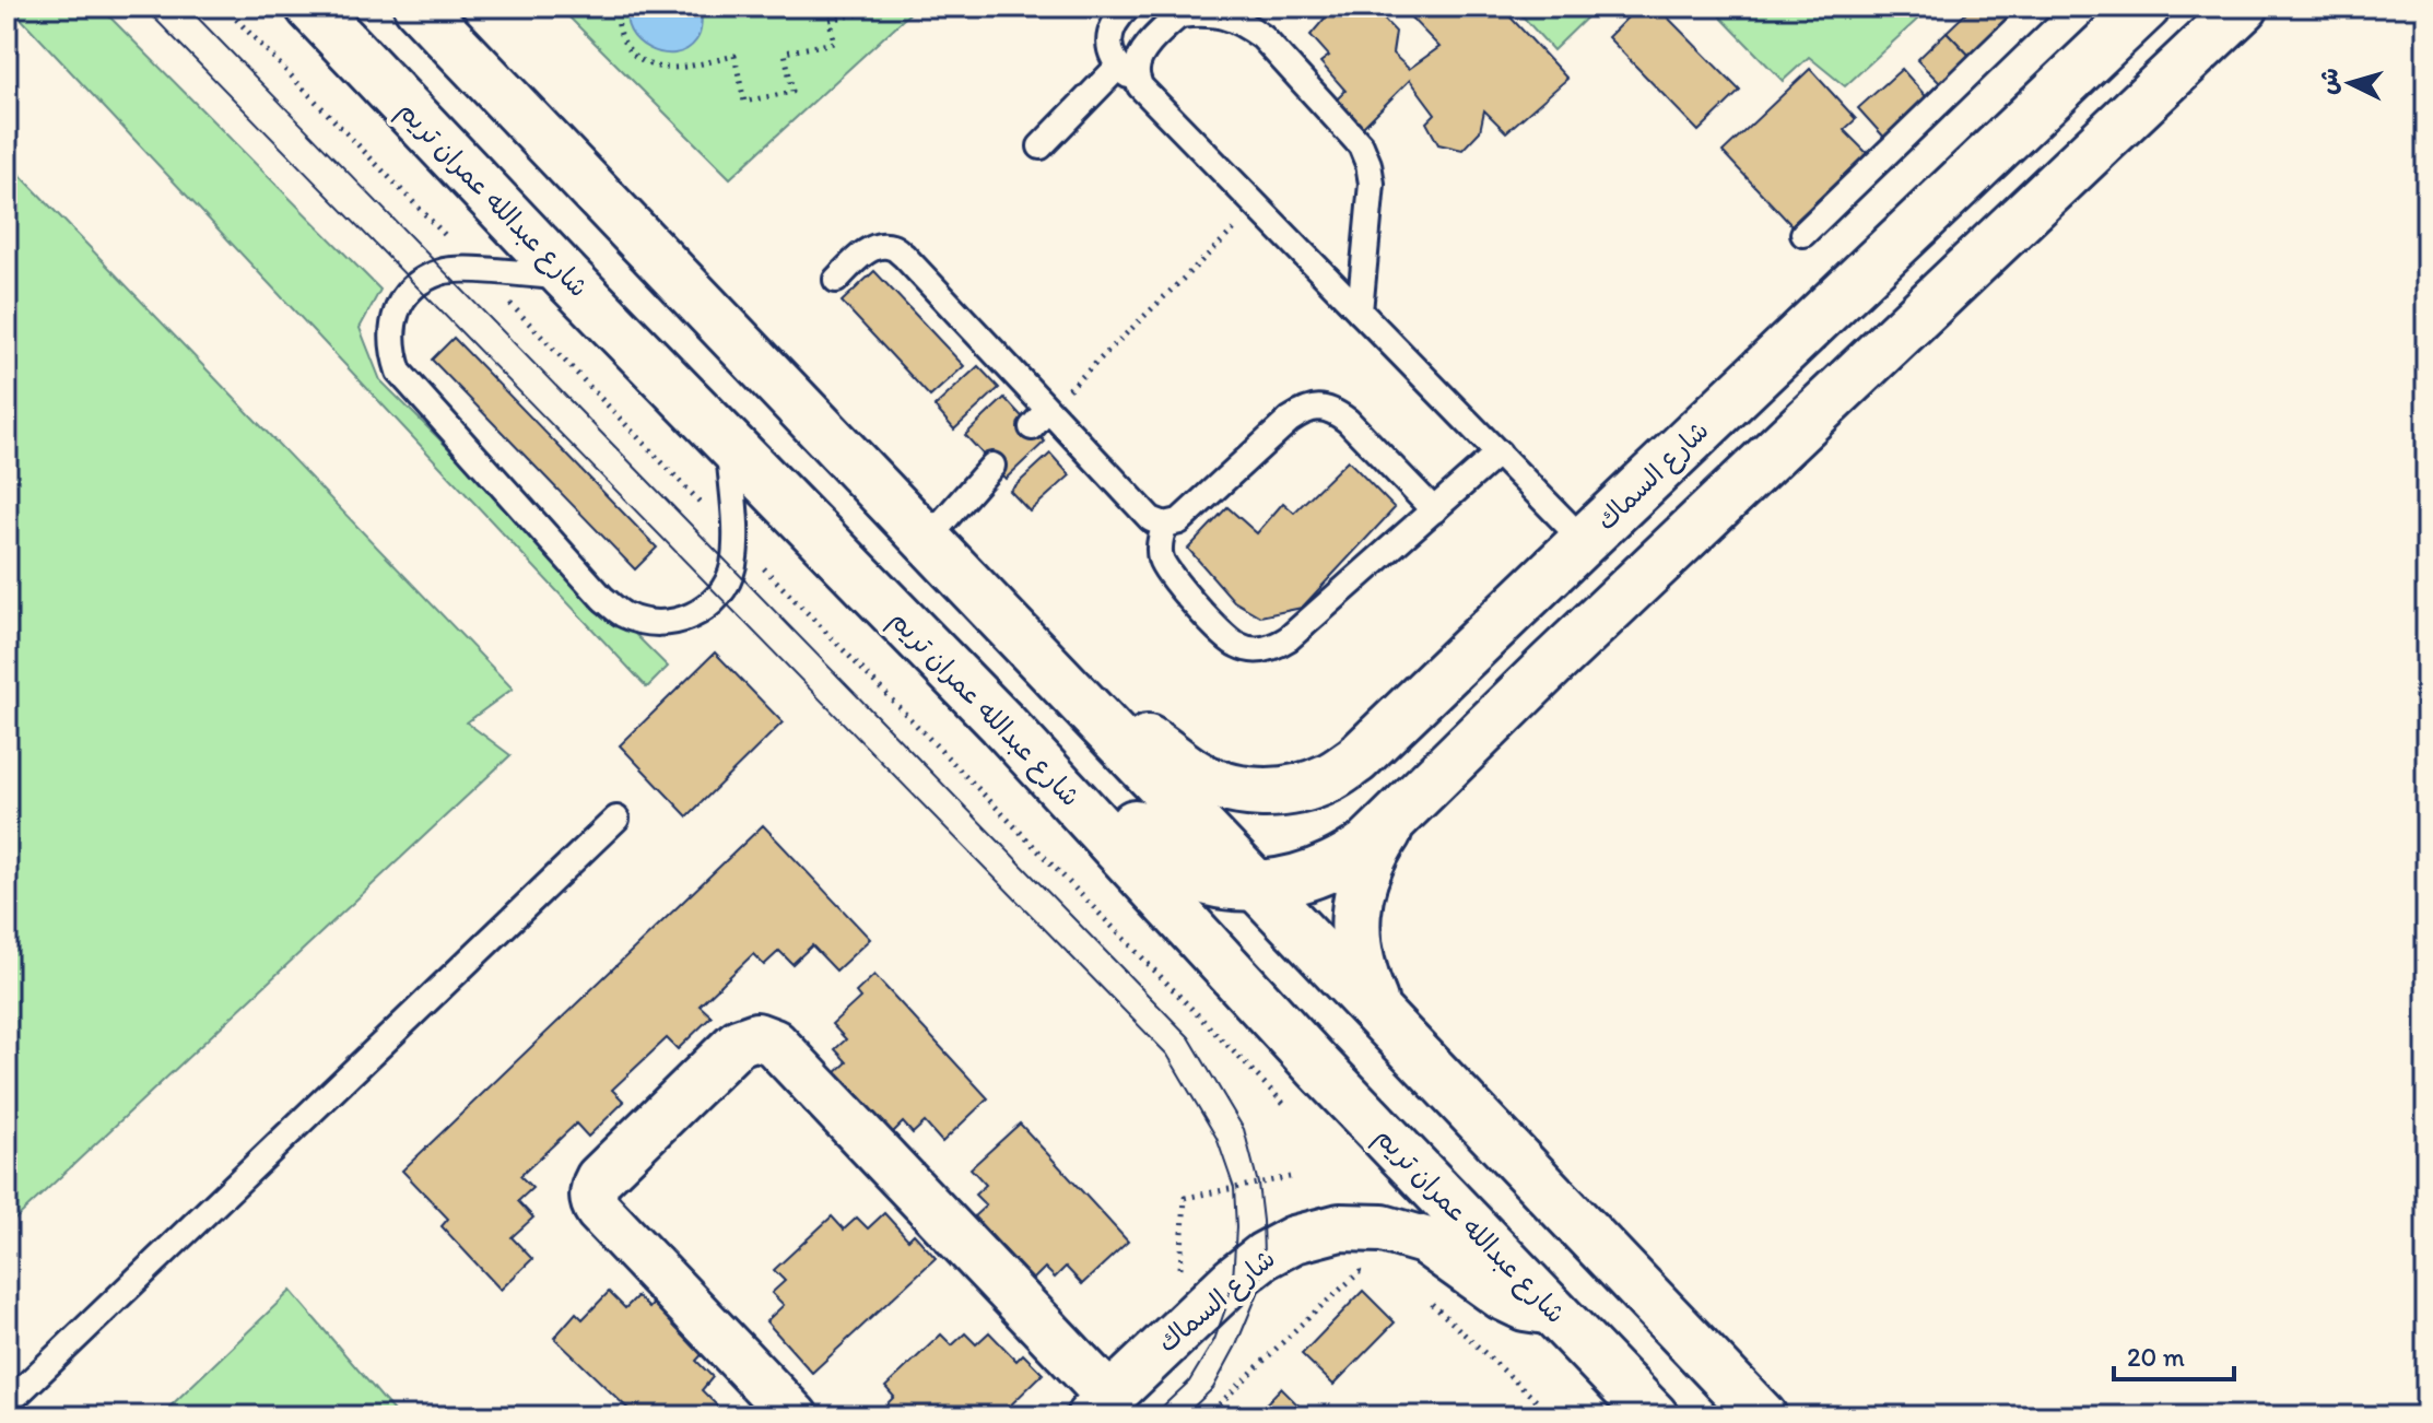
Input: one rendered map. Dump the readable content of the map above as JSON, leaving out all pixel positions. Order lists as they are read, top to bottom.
{
  "streets": {
    "street": ["شارع عبدالله عمران تريم", "شارع السماك"]
  },
  "crossings": [
    ["شارع عبدالله عمران تريم", "شارع السماك"]
  ],
  "scale_bar": "20 m",
  "north": "left"
}
